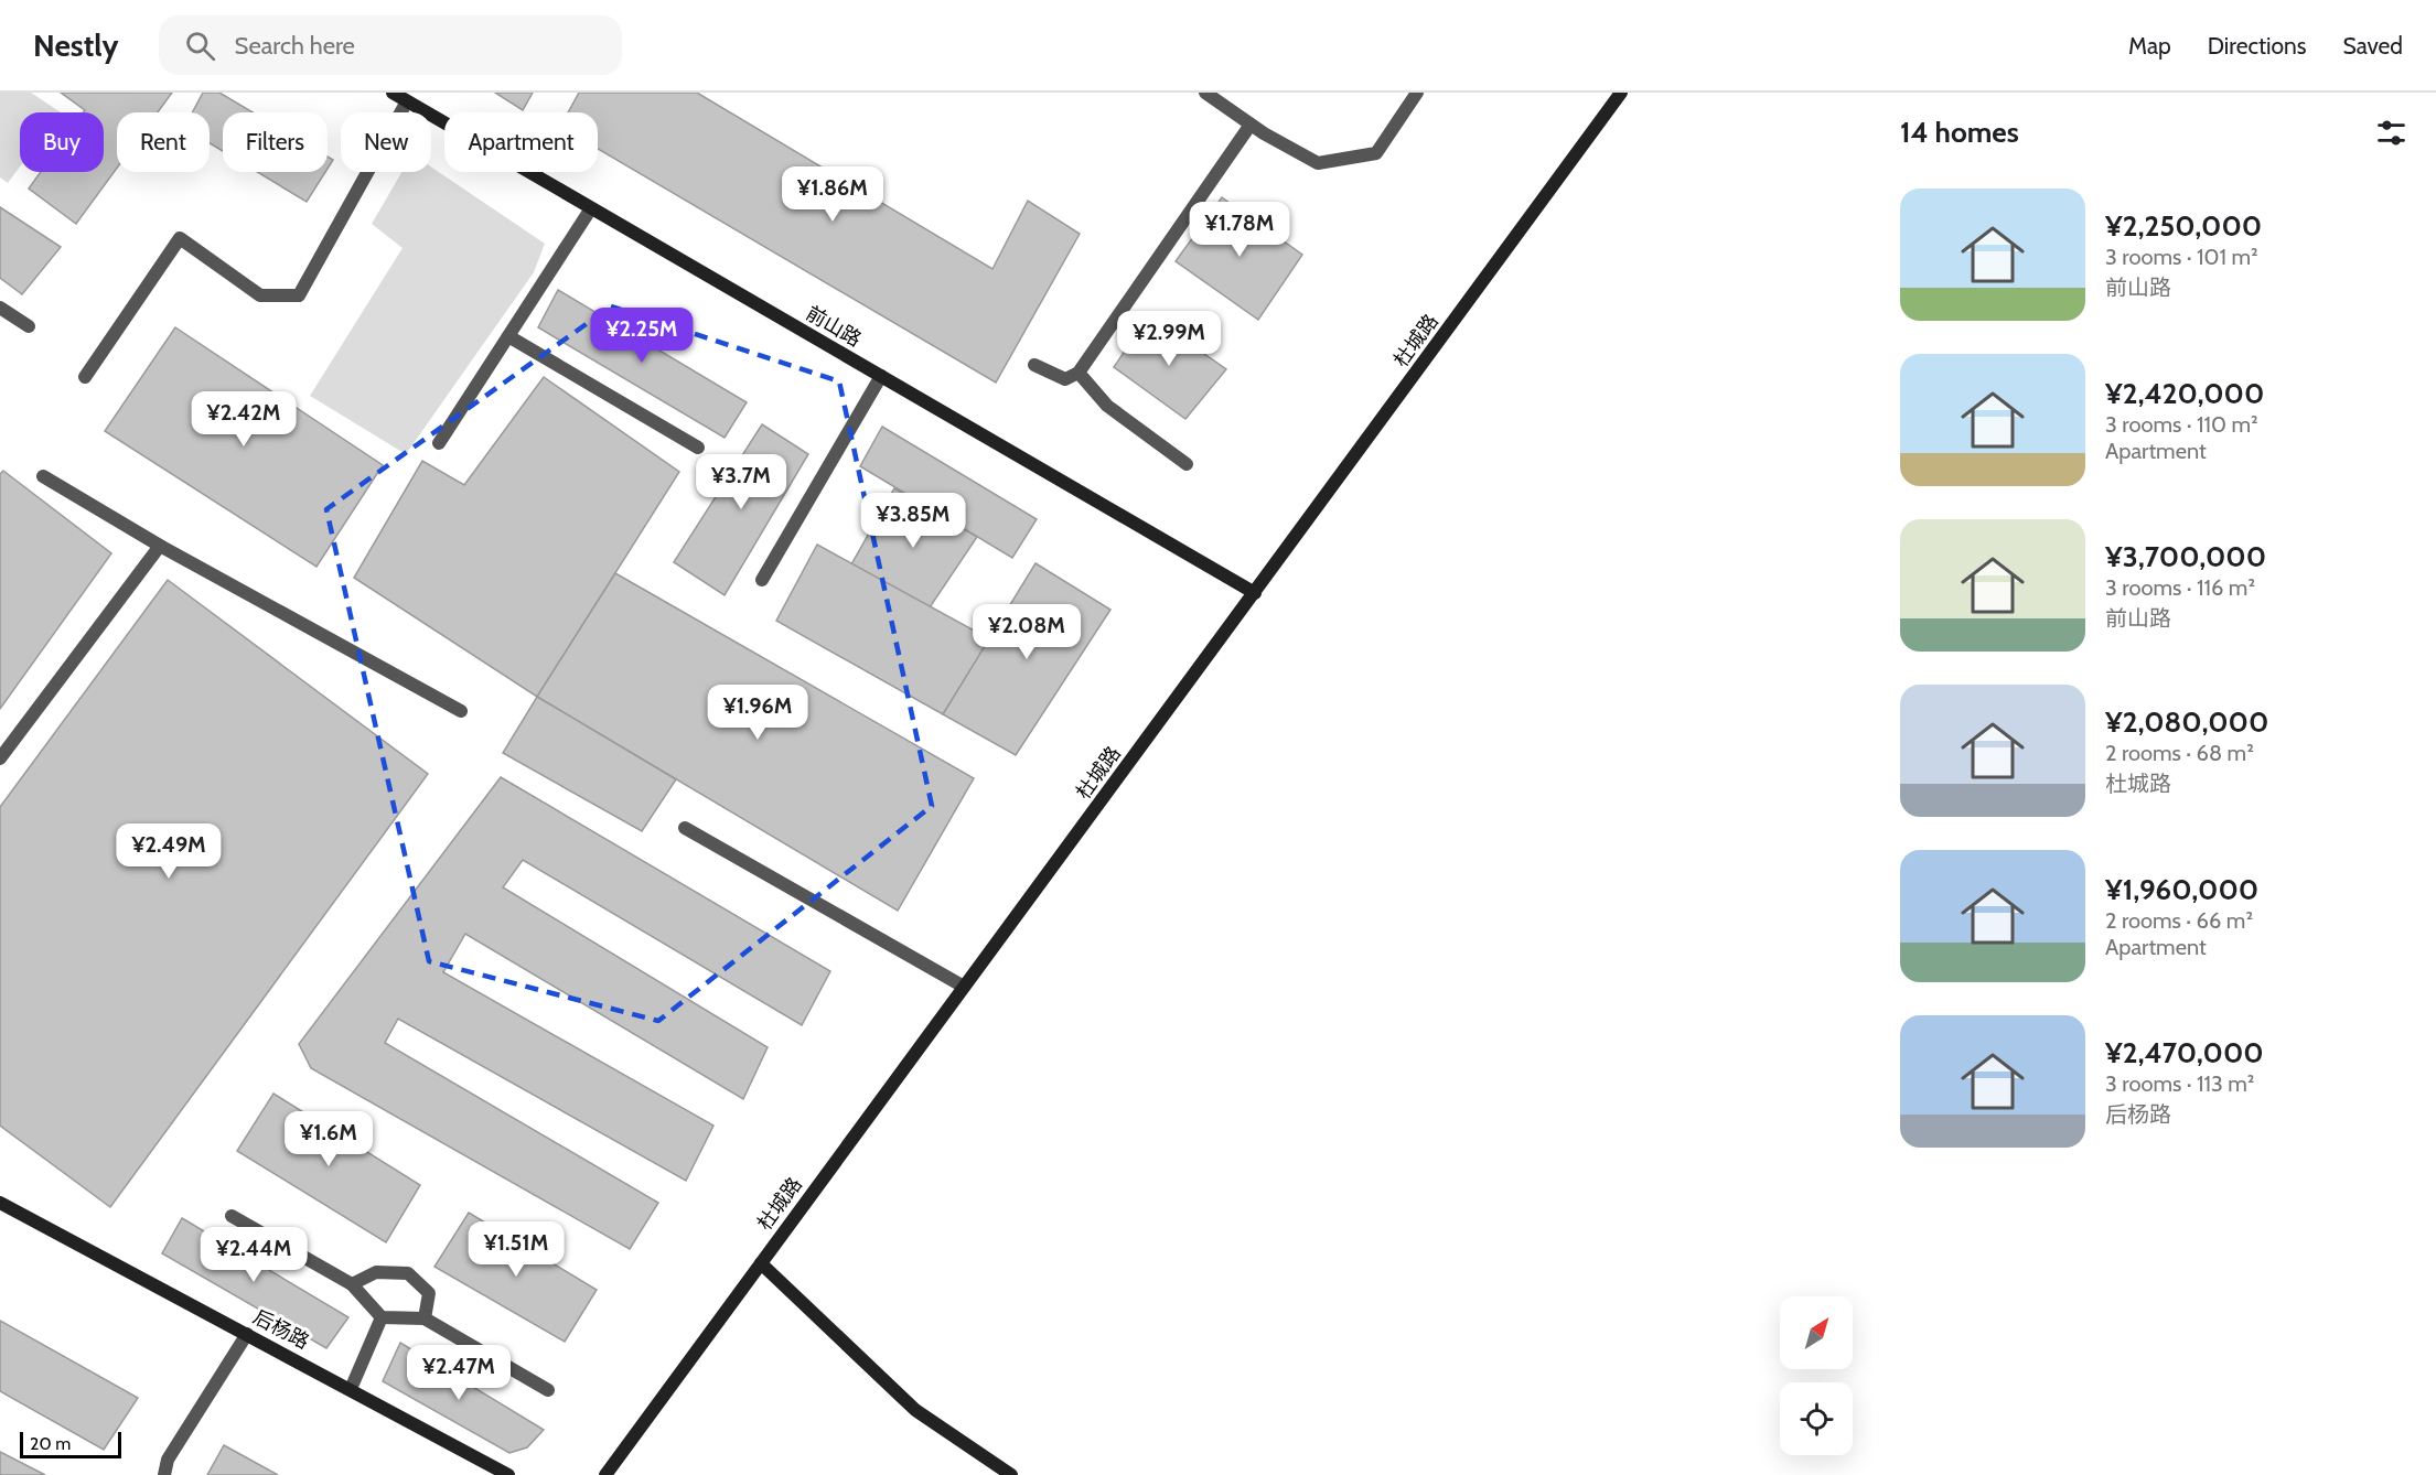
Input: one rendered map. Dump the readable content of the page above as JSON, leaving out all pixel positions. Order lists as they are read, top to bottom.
{
  "streets": {
    "street": ["前山路", "杜城路", "后杨路"]
  },
  "crossings": [
    ["前山路", "杜城路"]
  ],
  "scale_bar": "20 m",
  "north": "top right",
  "page": {
    "header": "Nestly",
    "search": "Search here",
    "nav": ["Map", "Directions", "Saved"],
    "heading": "14 homes",
    "chip": [
      "Buy",
      "Rent",
      "Filters",
      "New",
      "Apartment"
    ],
    "price": [
      "¥1.86M",
      "¥1.78M",
      "¥2.25M",
      "¥2.99M",
      "¥2.42M",
      "¥3.7M",
      "¥3.85M",
      "¥2.08M",
      "¥1.96M",
      "¥2.49M",
      "¥1.6M",
      "¥1.51M",
      "¥2.44M",
      "¥2.47M"
    ],
    "list": [
      {
        "name": "¥2,250,000",
        "note": "3 rooms · 101 m² · 前山路"
      },
      {
        "name": "¥2,420,000",
        "note": "3 rooms · 110 m² · Apartment"
      },
      {
        "name": "¥3,700,000",
        "note": "3 rooms · 116 m² · 前山路"
      },
      {
        "name": "¥2,080,000",
        "note": "2 rooms · 68 m² · 杜城路"
      },
      {
        "name": "¥1,960,000",
        "note": "2 rooms · 66 m² · Apartment"
      },
      {
        "name": "¥2,470,000",
        "note": "3 rooms · 113 m² · 后杨路"
      }
    ],
    "scale": "20 m"
  }
}
